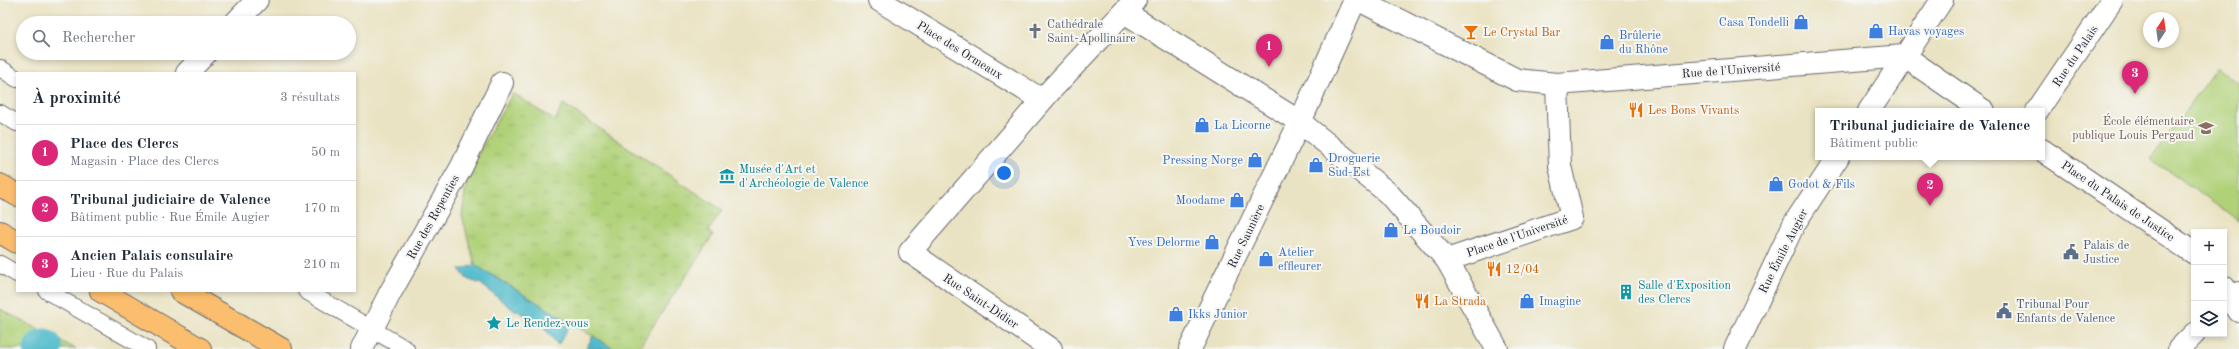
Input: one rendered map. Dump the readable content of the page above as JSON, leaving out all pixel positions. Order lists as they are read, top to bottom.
{
  "streets": {
    "street": [
      "Place des Ormeaux",
      "Rue du Palais",
      "Rue de l'Université",
      "Place du Palais de Justice",
      "Rue des Repenties",
      "Rue Saunière",
      "Place de l'Université",
      "Rue Émile Augier",
      "Rue Saint-Didier"
    ]
  },
  "crossings": [
    ["Place des Ormeaux", "Rue Saint-Didier"],
    ["Rue de l'Université", "Place de l'Université"]
  ],
  "places": {
    "shop": [
      "Casa Tondelli",
      "Havas voyages",
      "Brûlerie du Rhône",
      "La Licorne",
      "Pressing Norge",
      "Droguerie Sud-Est",
      "Godot & Fils",
      "Moodame",
      "Le Boudoir",
      "Yves Delorme",
      "Atelier effleurer",
      "Imagine",
      "Ikks Junior"
    ],
    "church": ["Cathédrale Saint-Apollinaire"],
    "bar": ["Le Crystal Bar"],
    "restaurant": ["Les Bons Vivants", "12/04", "La Strada"],
    "school or university": ["École élémentaire publique Louis Pergaud"],
    "museum": ["Musée d'Art et d'Archéologie de Valence"],
    "public building": ["Palais de Justice", "Tribunal Pour Enfants de Valence"],
    "building": ["Salle d'Exposition des Clercs"],
    "place": ["Le Rendez-vous"]
  },
  "north": "top",
  "page": {
    "search": "Rechercher",
    "pins": ["1", "3", "2"],
    "heading": ["À proximité", "3 résultats"],
    "popup": ["Tribunal judiciaire de Valence", "Bâtiment public"],
    "list": [
      {
        "mark": "1",
        "name": "Place des Clercs",
        "note": "Magasin · Place des Clercs",
        "value": "50 m"
      },
      {
        "mark": "2",
        "name": "Tribunal judiciaire de Valence",
        "note": "Bâtiment public · Rue Émile Augier",
        "value": "170 m"
      },
      {
        "mark": "3",
        "name": "Ancien Palais consulaire",
        "note": "Lieu · Rue du Palais",
        "value": "210 m"
      }
    ],
    "map_buttons": ["+", "−"]
  }
}
